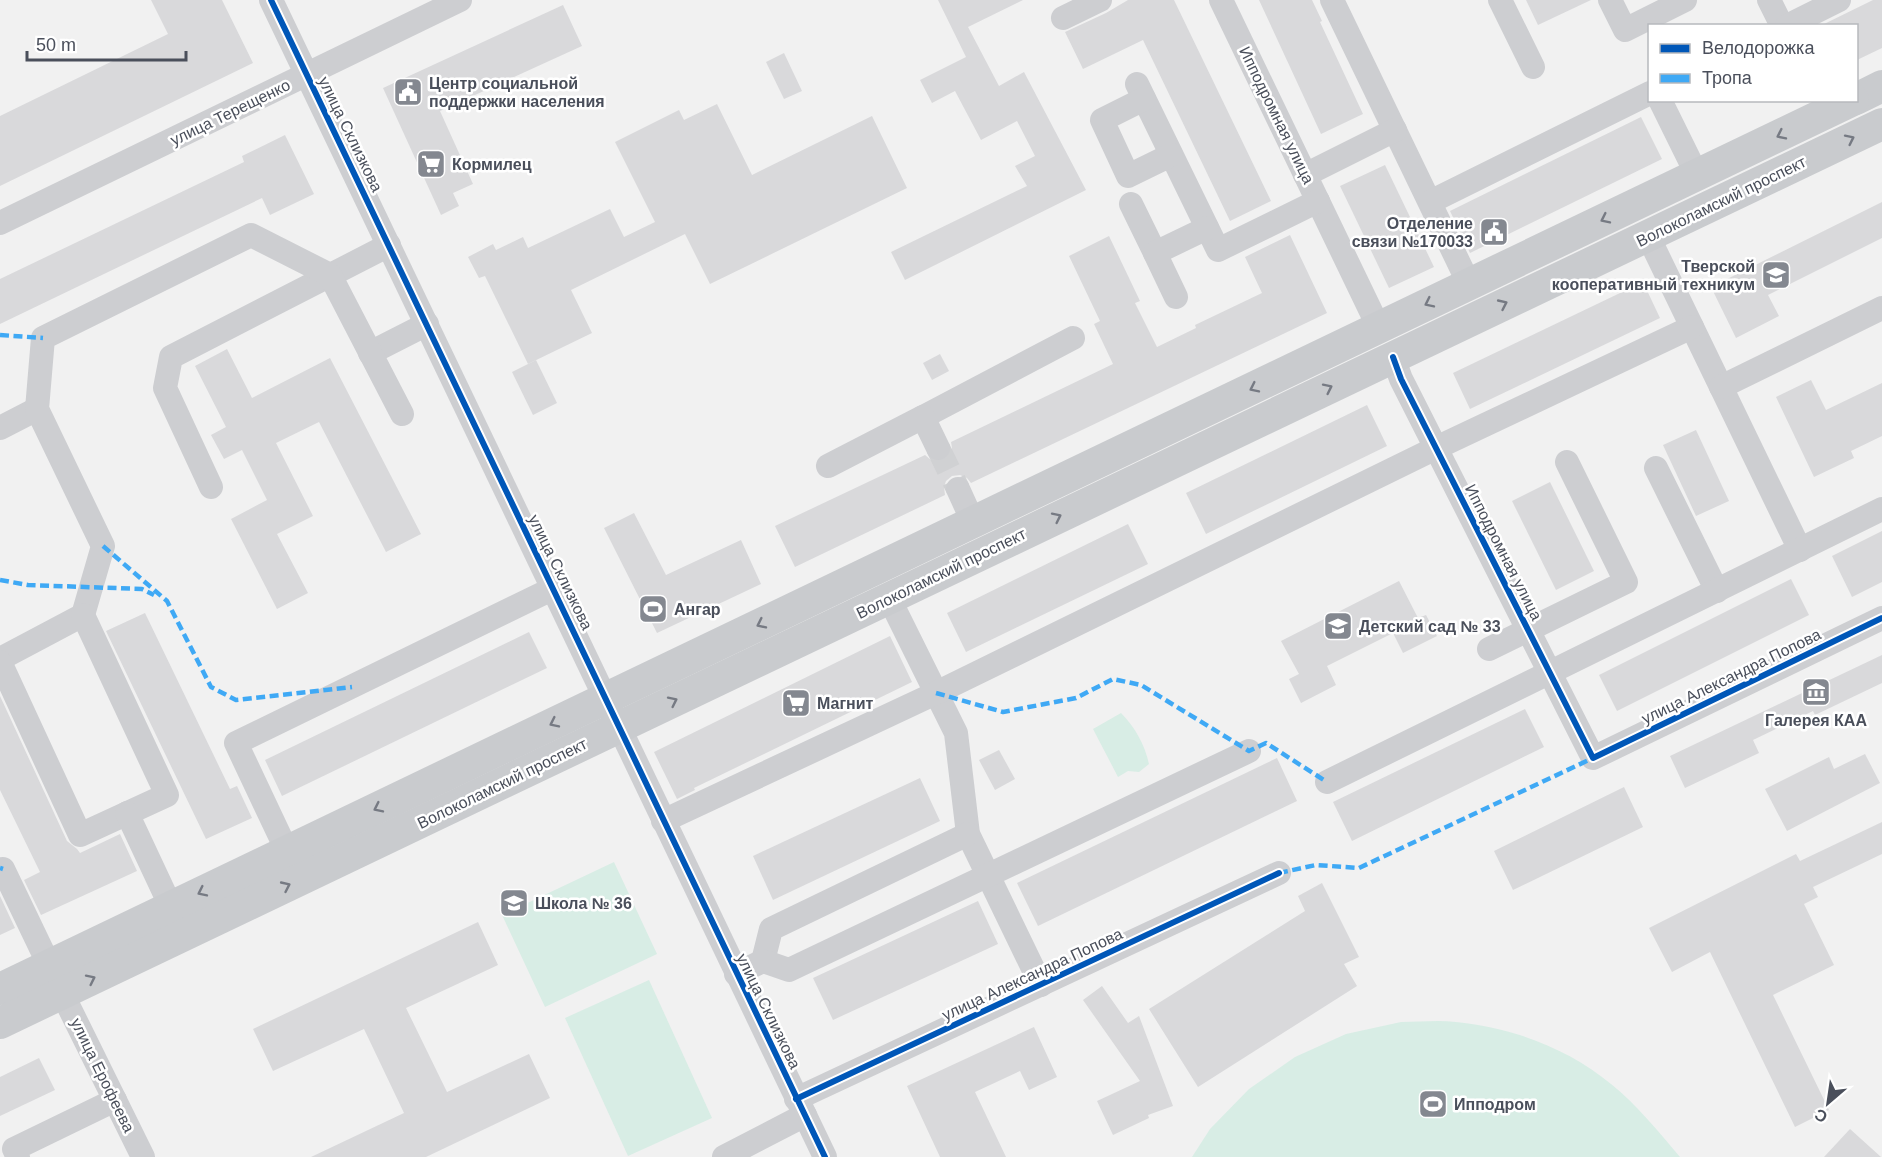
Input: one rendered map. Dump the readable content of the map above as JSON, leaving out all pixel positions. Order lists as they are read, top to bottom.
{
  "streets": {
    "main road": ["Волоколамский проспект"],
    "street": [
      "улица Терещенко",
      "Ипподромная улица",
      "улица Склизкова",
      "улица Александра Попова",
      "улица Ерофеева"
    ]
  },
  "crossings": [
    ["улица Терещенко", "улица Склизкова"],
    ["Ипподромная улица", "Волоколамский проспект"],
    ["Ипподромная улица", "улица Александра Попова"],
    ["улица Склизкова", "Волоколамский проспект"],
    ["улица Склизкова", "улица Александра Попова"],
    ["Волоколамский проспект", "улица Ерофеева"]
  ],
  "places": {
    "public building": ["Центр социальной поддержки населения", "Отделение связи №170033"],
    "supermarket": ["Кормилец", "Магнит"],
    "school or university": ["Тверской кооперативный техникум", "Детский сад № 33", "Школа № 36"],
    "sports": ["Ангар", "Ипподром"],
    "museum": ["Галерея КАА"]
  },
  "legend": ["Велодорожка", "Тропа"],
  "scale_bar": "50 m",
  "north": "bottom left"
}
